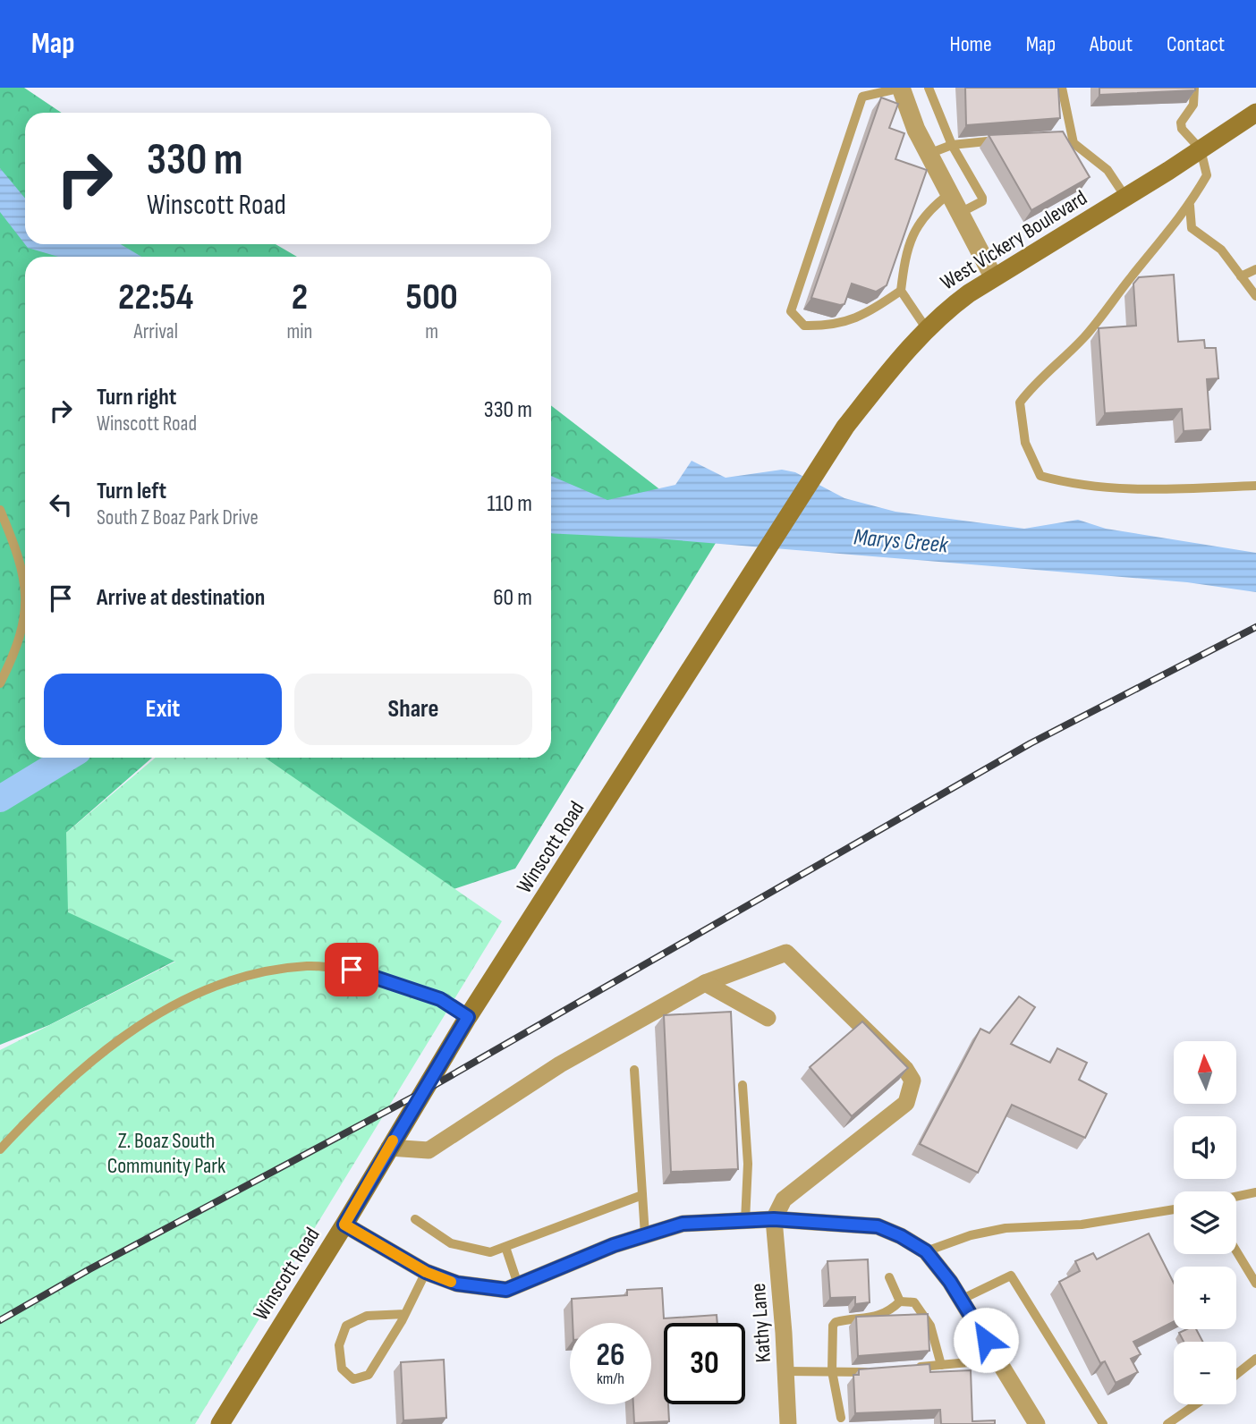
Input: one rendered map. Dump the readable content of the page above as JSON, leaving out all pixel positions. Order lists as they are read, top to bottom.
{
  "streets": {
    "main road": ["West Vickery Boulevard", "Winscott Road"],
    "street": ["Kathy Lane"]
  },
  "crossings": [
    ["West Vickery Boulevard", "Winscott Road"]
  ],
  "water": ["Marys Creek"],
  "parks": ["Z. Boaz South Community Park"],
  "north": "top",
  "page": {
    "header": "Map",
    "nav": [
      "Home",
      "Map",
      "About",
      "Contact"
    ],
    "turn": ["330 m", "Winscott Road"],
    "eta": [
      "22:54",
      "Arrival",
      "2",
      "min",
      "500",
      "m"
    ],
    "list": [
      {
        "name": "Turn right",
        "note": "Winscott Road",
        "value": "330 m"
      },
      {
        "name": "Turn left",
        "note": "South Z Boaz Park Drive",
        "value": "110 m"
      },
      {
        "name": "Arrive at destination",
        "value": "60 m"
      }
    ],
    "buttons": ["Exit", "Share"],
    "map_buttons": ["+", "−"],
    "speed": "26 km/h",
    "limit": "30"
  }
}
